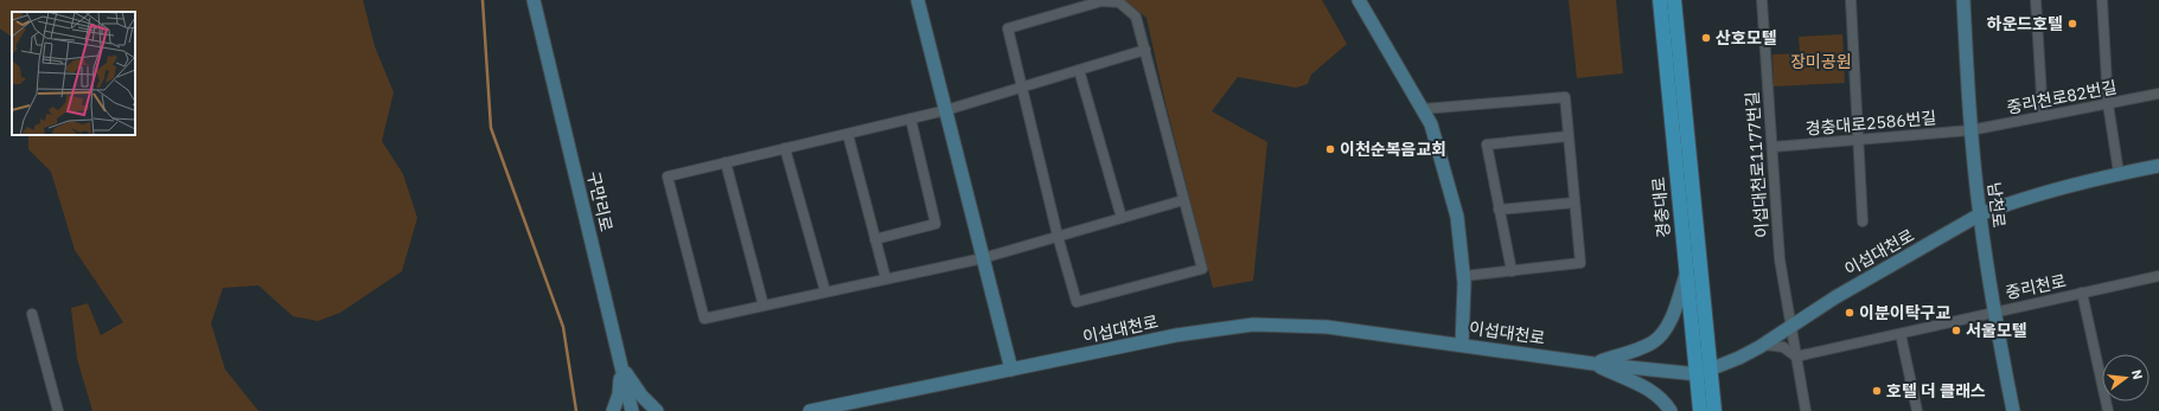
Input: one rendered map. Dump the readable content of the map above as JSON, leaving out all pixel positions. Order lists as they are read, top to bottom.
{
  "streets": {
    "main road": ["경충대로"],
    "street": [
      "중리천로82번길",
      "경충대로2586번길",
      "이섭대천로1177번길",
      "구만리로",
      "남천로",
      "이섭대천로",
      "중리천로"
    ]
  },
  "crossings": [
    ["중리천로82번길", "경충대로2586번길"],
    ["중리천로82번길", "남천로"],
    ["경충대로2586번길", "이섭대천로1177번길"],
    ["경충대로2586번길", "남천로"],
    ["이섭대천로1177번길", "이섭대천로"],
    ["남천로", "이섭대천로"],
    ["남천로", "중리천로"],
    ["경충대로", "이섭대천로"]
  ],
  "parks": ["장미공원"],
  "places": [
    "하운드호텔",
    "산호모텔",
    "이천순복음교회",
    "이분이탁구교",
    "서울모텔",
    "호텔 더 클래스"
  ],
  "north": "right"
}
